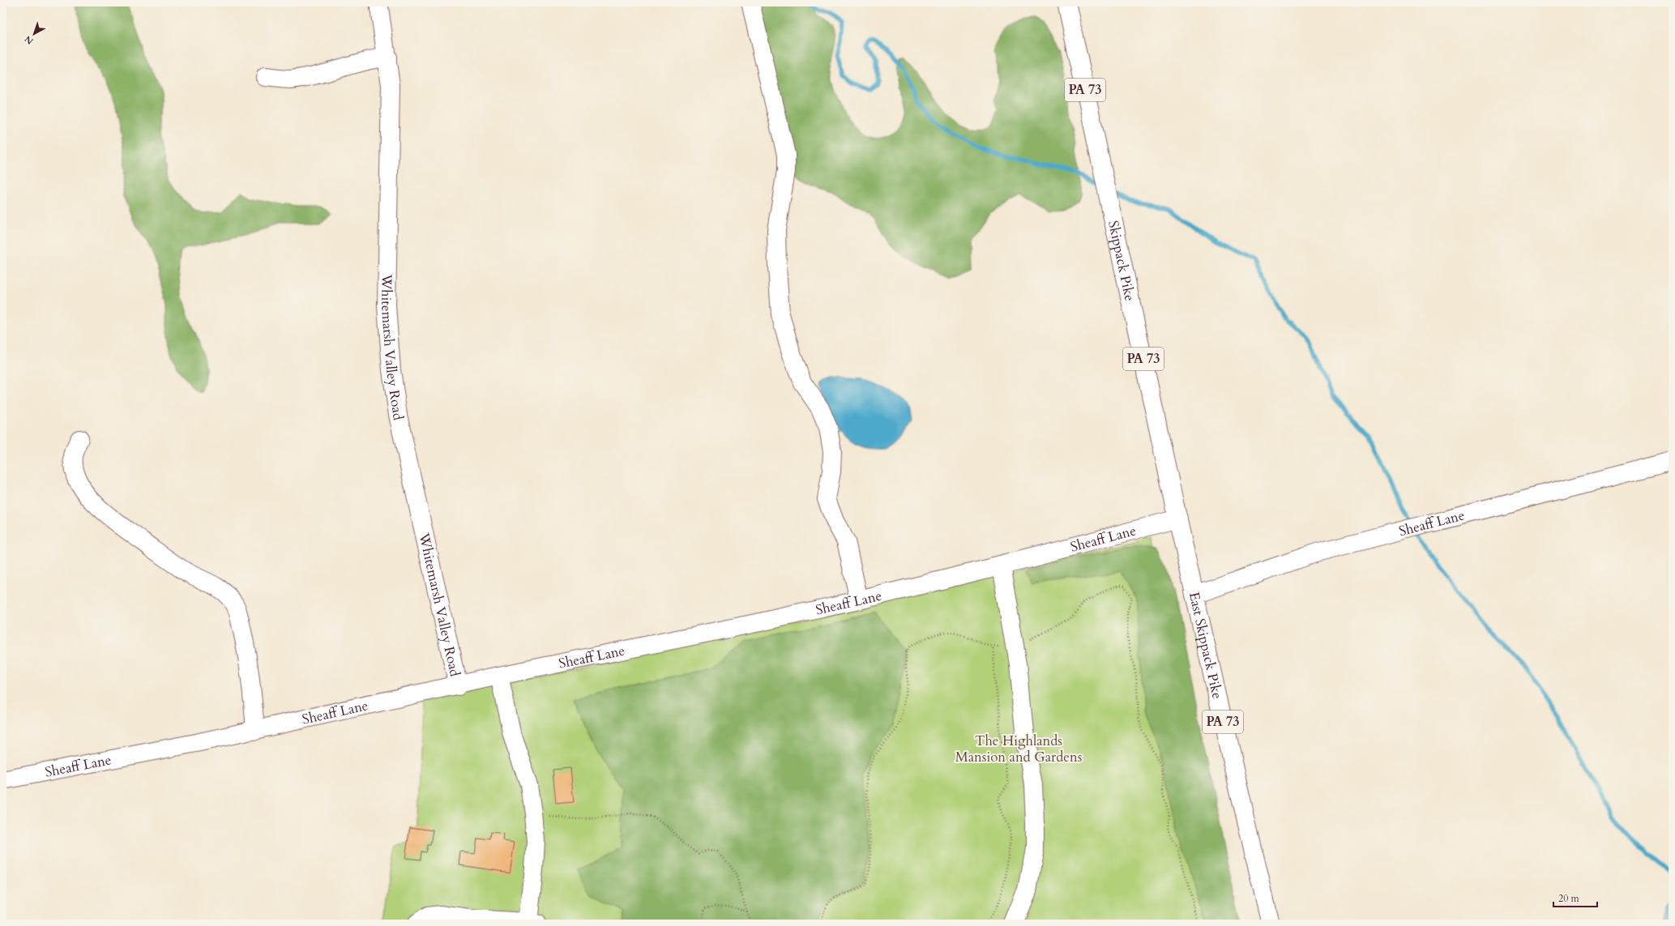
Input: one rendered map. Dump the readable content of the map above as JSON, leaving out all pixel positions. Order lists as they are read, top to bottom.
{
  "streets": {
    "street": [
      "PA 73",
      "Skippack Pike",
      "Whitemarsh Valley Road",
      "Sheaff Lane",
      "East Skippack Pike"
    ]
  },
  "crossings": [
    ["Skippack Pike", "Sheaff Lane"],
    ["Skippack Pike", "East Skippack Pike"],
    ["Whitemarsh Valley Road", "Sheaff Lane"],
    ["Sheaff Lane", "East Skippack Pike"]
  ],
  "parks": ["The Highlands Mansion and Gardens"],
  "scale_bar": "20 m",
  "north": "bottom left"
}
